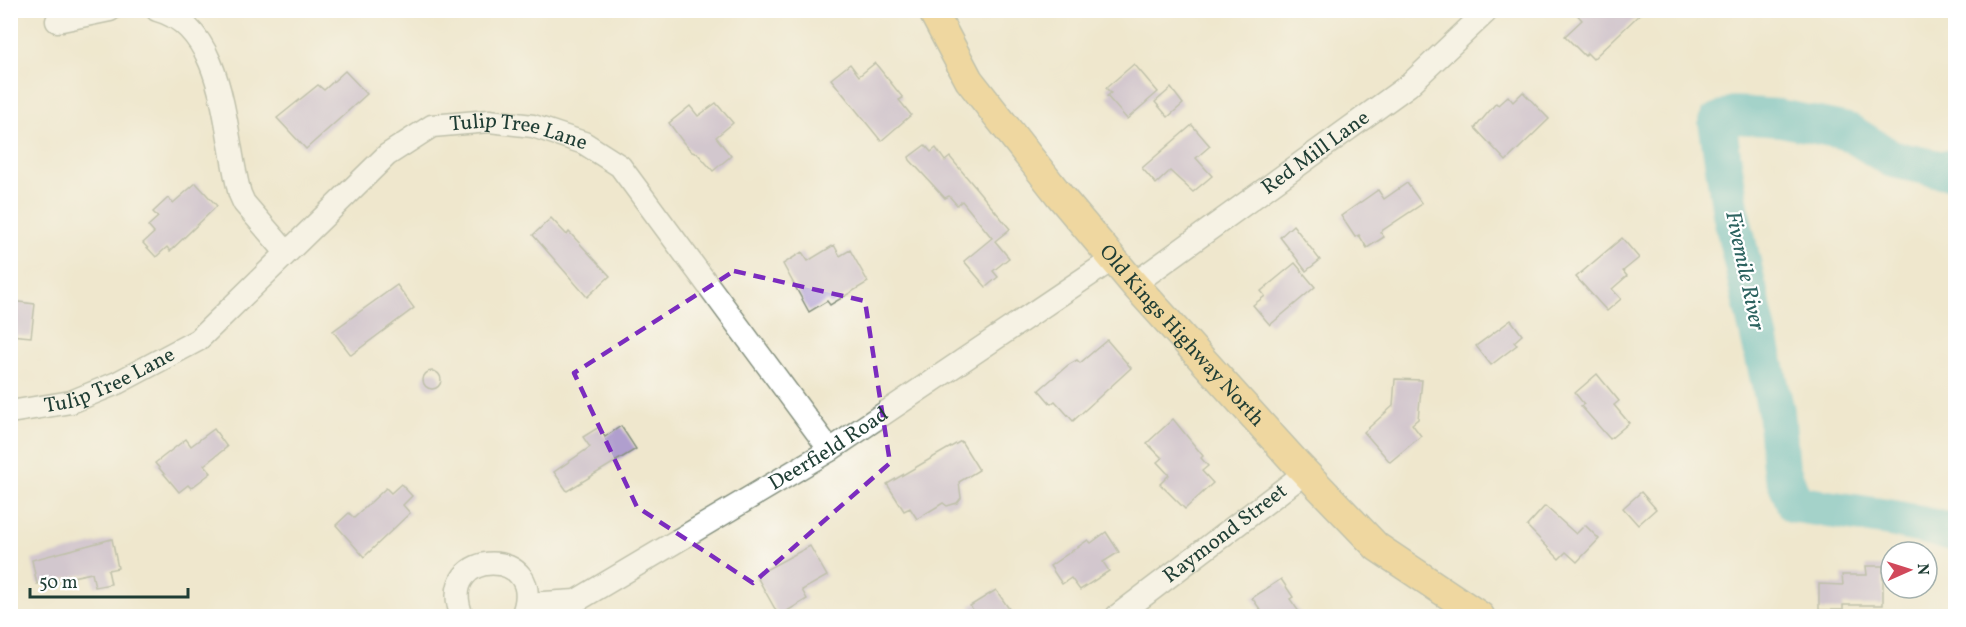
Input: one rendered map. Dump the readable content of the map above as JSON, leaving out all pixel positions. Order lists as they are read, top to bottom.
{
  "streets": {
    "main road": ["Old Kings Highway North"],
    "street": [
      "Tulip Tree Lane",
      "Red Mill Lane",
      "Deerfield Road",
      "Raymond Street"
    ]
  },
  "crossings": [
    ["Tulip Tree Lane", "Deerfield Road"],
    ["Red Mill Lane", "Old Kings Highway North"],
    ["Old Kings Highway North", "Deerfield Road"],
    ["Old Kings Highway North", "Raymond Street"]
  ],
  "water": ["Fivemile River"],
  "scale_bar": "50 m",
  "north": "right"
}
